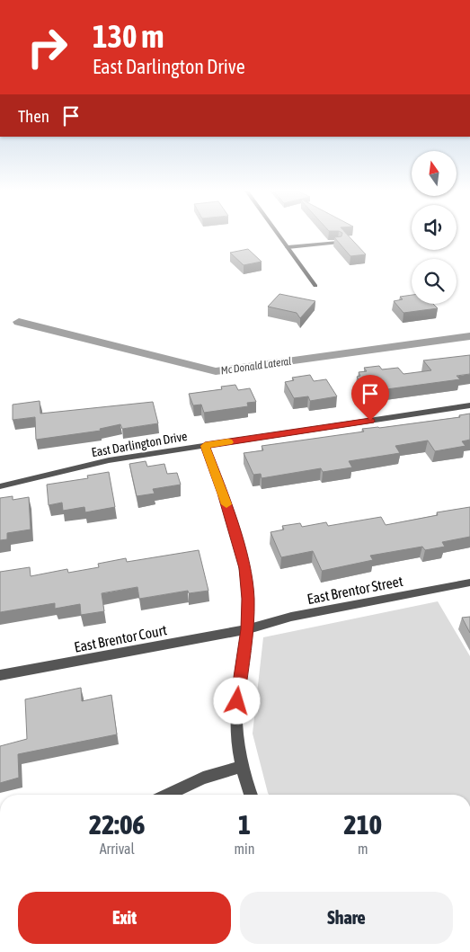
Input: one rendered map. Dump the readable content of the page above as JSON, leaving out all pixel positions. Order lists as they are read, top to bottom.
{
  "streets": {
    "street": ["East Darlington Drive", "East Brentor Street", "East Brentor Court"]
  },
  "crossings": [
    ["East Brentor Street", "East Brentor Court"]
  ],
  "water": ["Mc Donald Lateral"],
  "north": "top",
  "page": {
    "turn": ["130 m", "East Darlington Drive"],
    "then": "Then",
    "eta": [
      "22:06",
      "Arrival",
      "1",
      "min",
      "210",
      "m"
    ],
    "buttons": ["Exit", "Share"]
  }
}
